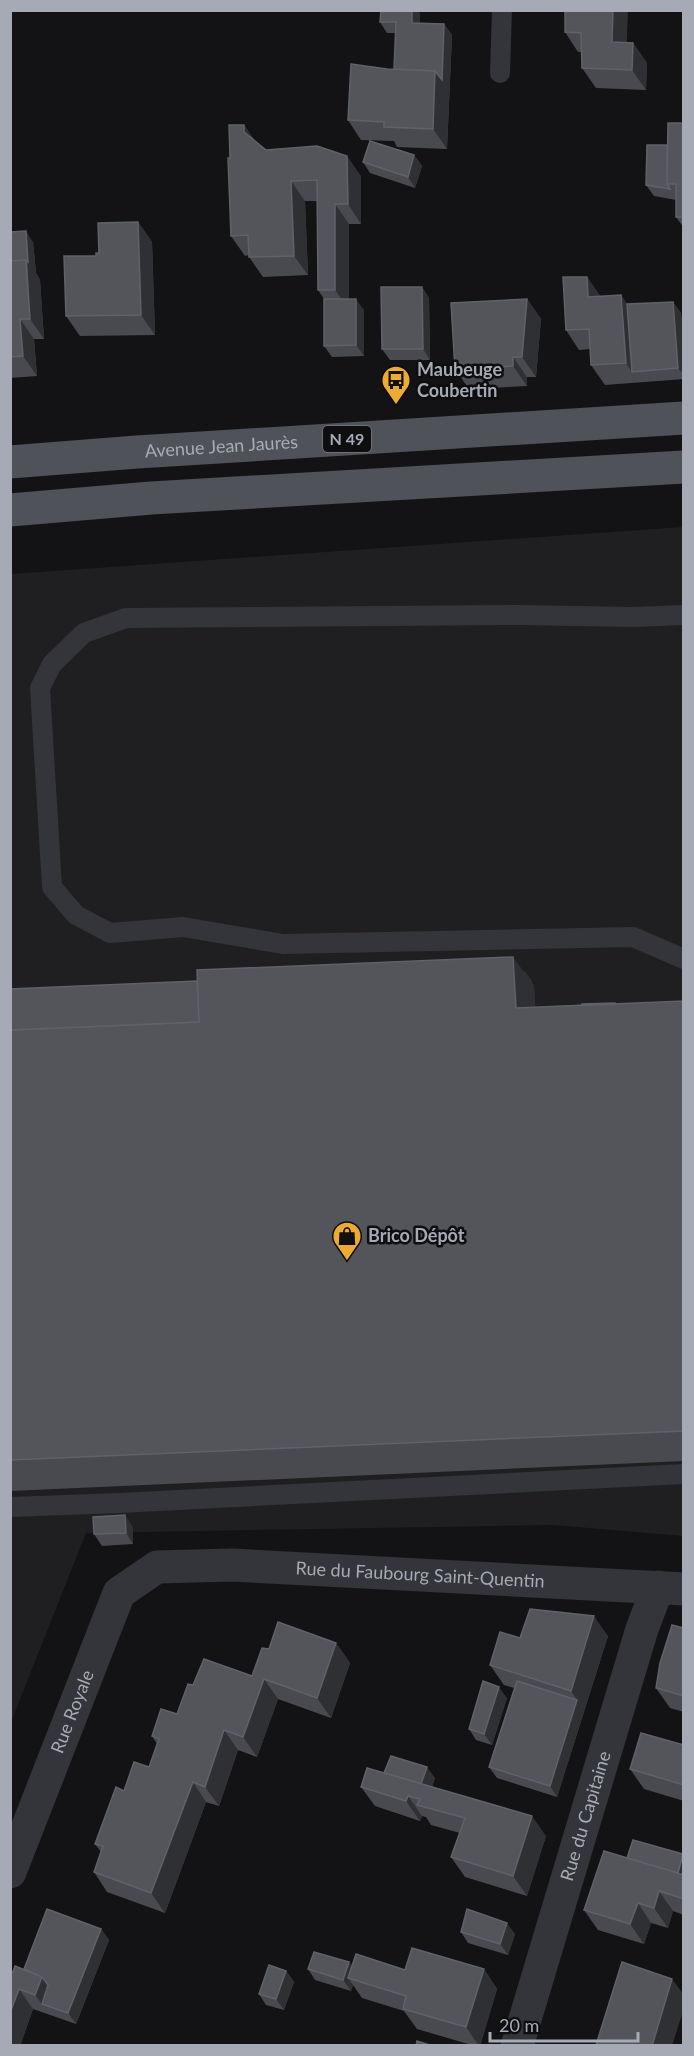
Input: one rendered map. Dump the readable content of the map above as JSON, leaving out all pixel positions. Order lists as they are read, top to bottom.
{
  "streets": {
    "main road": ["N 49", "Avenue Jean Jaurès"],
    "street": ["Rue du Faubourg Saint-Quentin", "Rue Royale", "Rue du Capitaine"]
  },
  "crossings": [
    ["Rue du Faubourg Saint-Quentin", "Rue Royale"],
    ["Rue du Faubourg Saint-Quentin", "Rue du Capitaine"]
  ],
  "places": {
    "bus stop": ["Maubeuge Coubertin"],
    "shop": ["Brico Dépôt"]
  },
  "scale_bar": "20 m"
}
